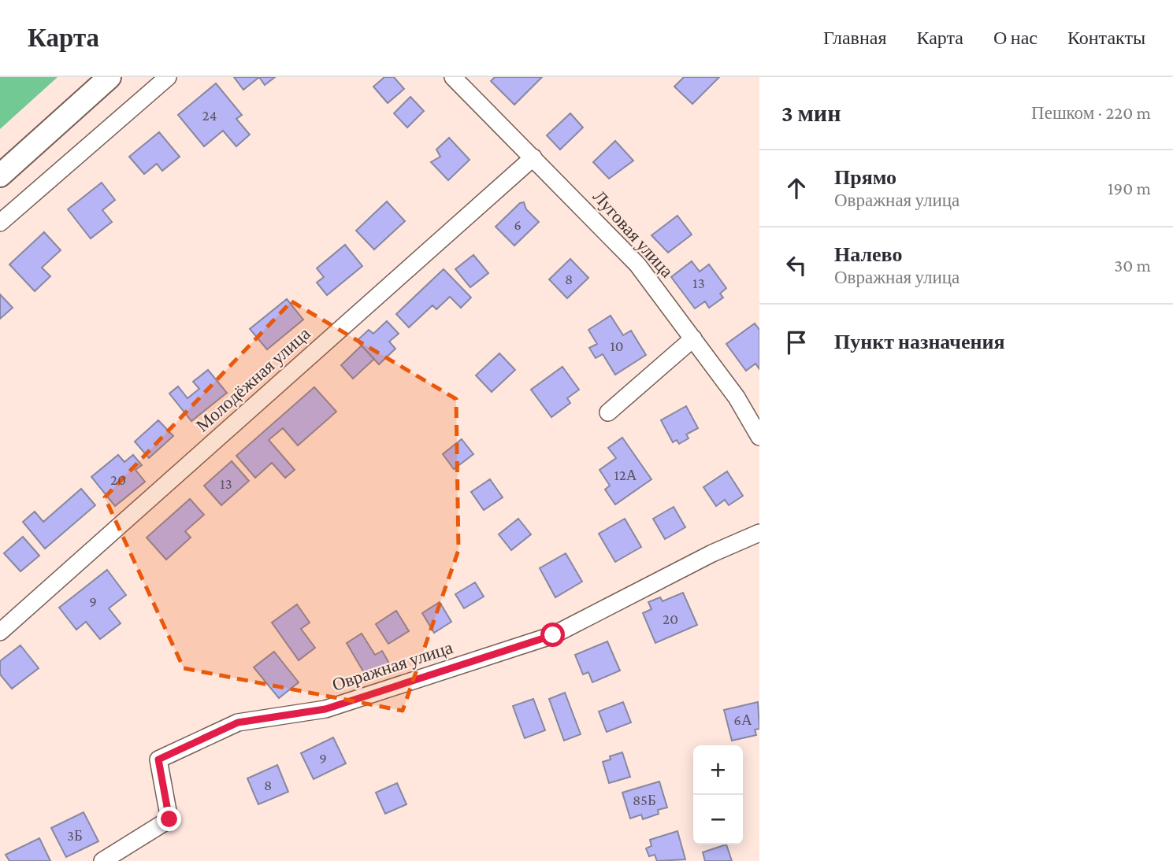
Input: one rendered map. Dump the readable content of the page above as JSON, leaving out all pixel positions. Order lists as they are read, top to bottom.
{
  "streets": {
    "street": ["Луговая улица", "Молодёжная улица", "Овражная улица"]
  },
  "crossings": [
    ["Луговая улица", "Молодёжная улица"]
  ],
  "house_numbers": [
    "24",
    "6",
    "8",
    "13",
    "10",
    "12А",
    "20",
    "13",
    "9",
    "20",
    "6А",
    "9",
    "8",
    "85Б",
    "3Б"
  ],
  "page": {
    "header": "Карта",
    "nav": [
      "Главная",
      "Карта",
      "О нас",
      "Контакты"
    ],
    "heading": ["3 мин", "Пешком · 220 m"],
    "list": [
      ["Прямо", "Овражная улица", "190 m"],
      ["Налево", "Овражная улица", "30 m"],
      "Пункт назначения"
    ],
    "map_buttons": ["+", "−"]
  }
}
